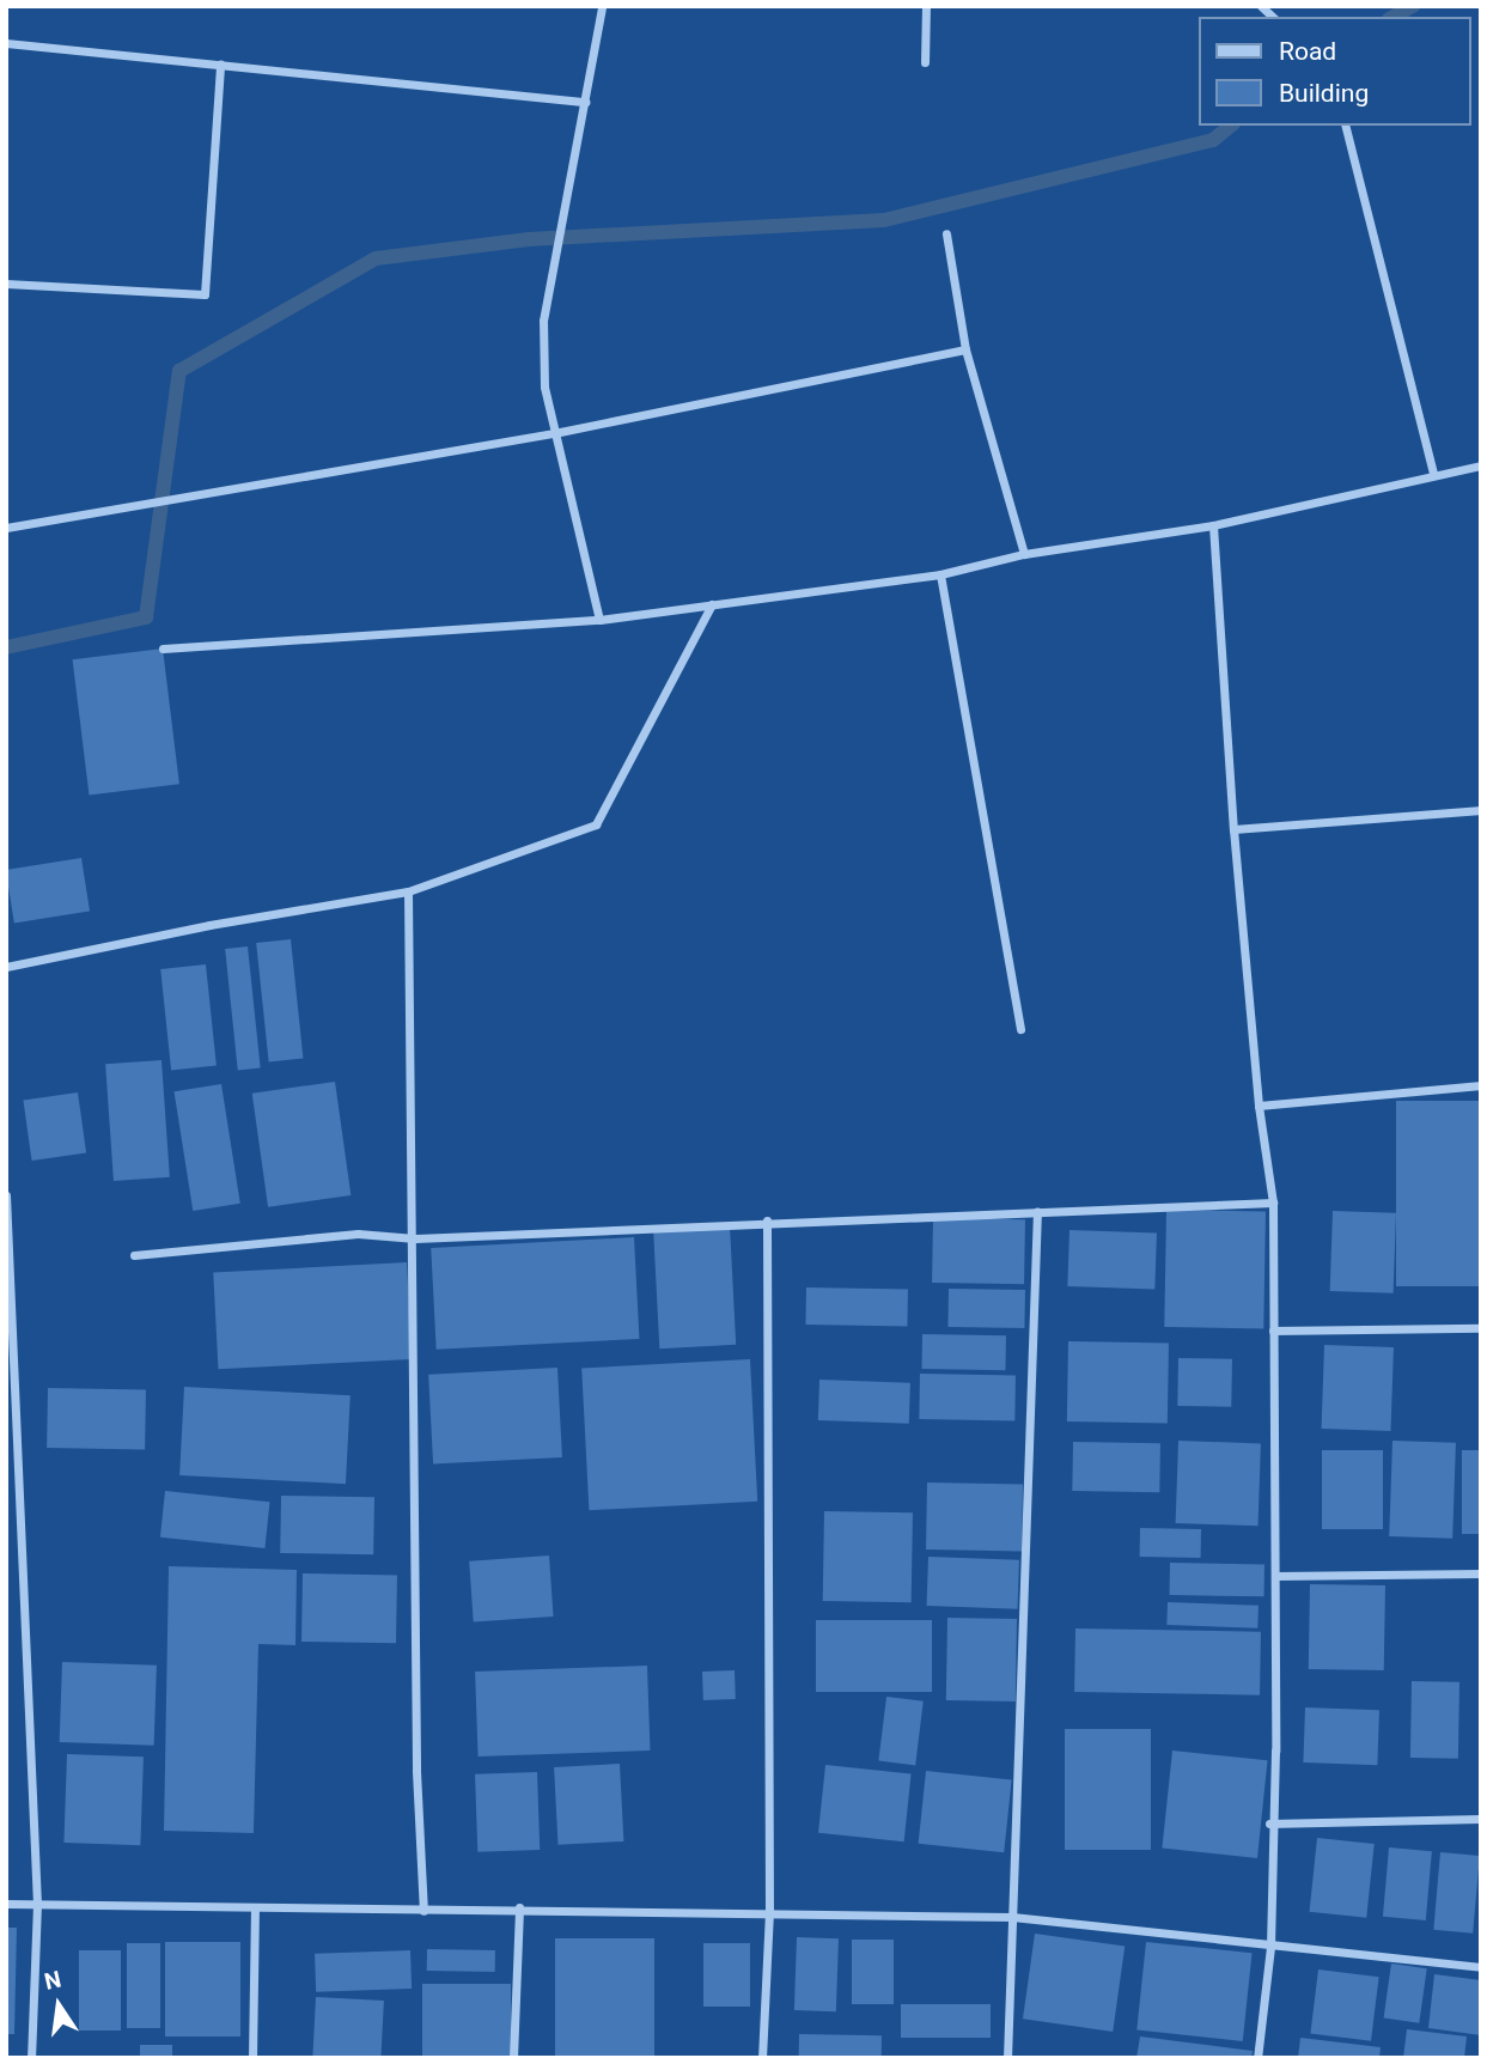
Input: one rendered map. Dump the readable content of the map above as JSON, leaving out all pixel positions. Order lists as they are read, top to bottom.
{
  "legend": ["Road", "Building"],
  "north": "top"
}
